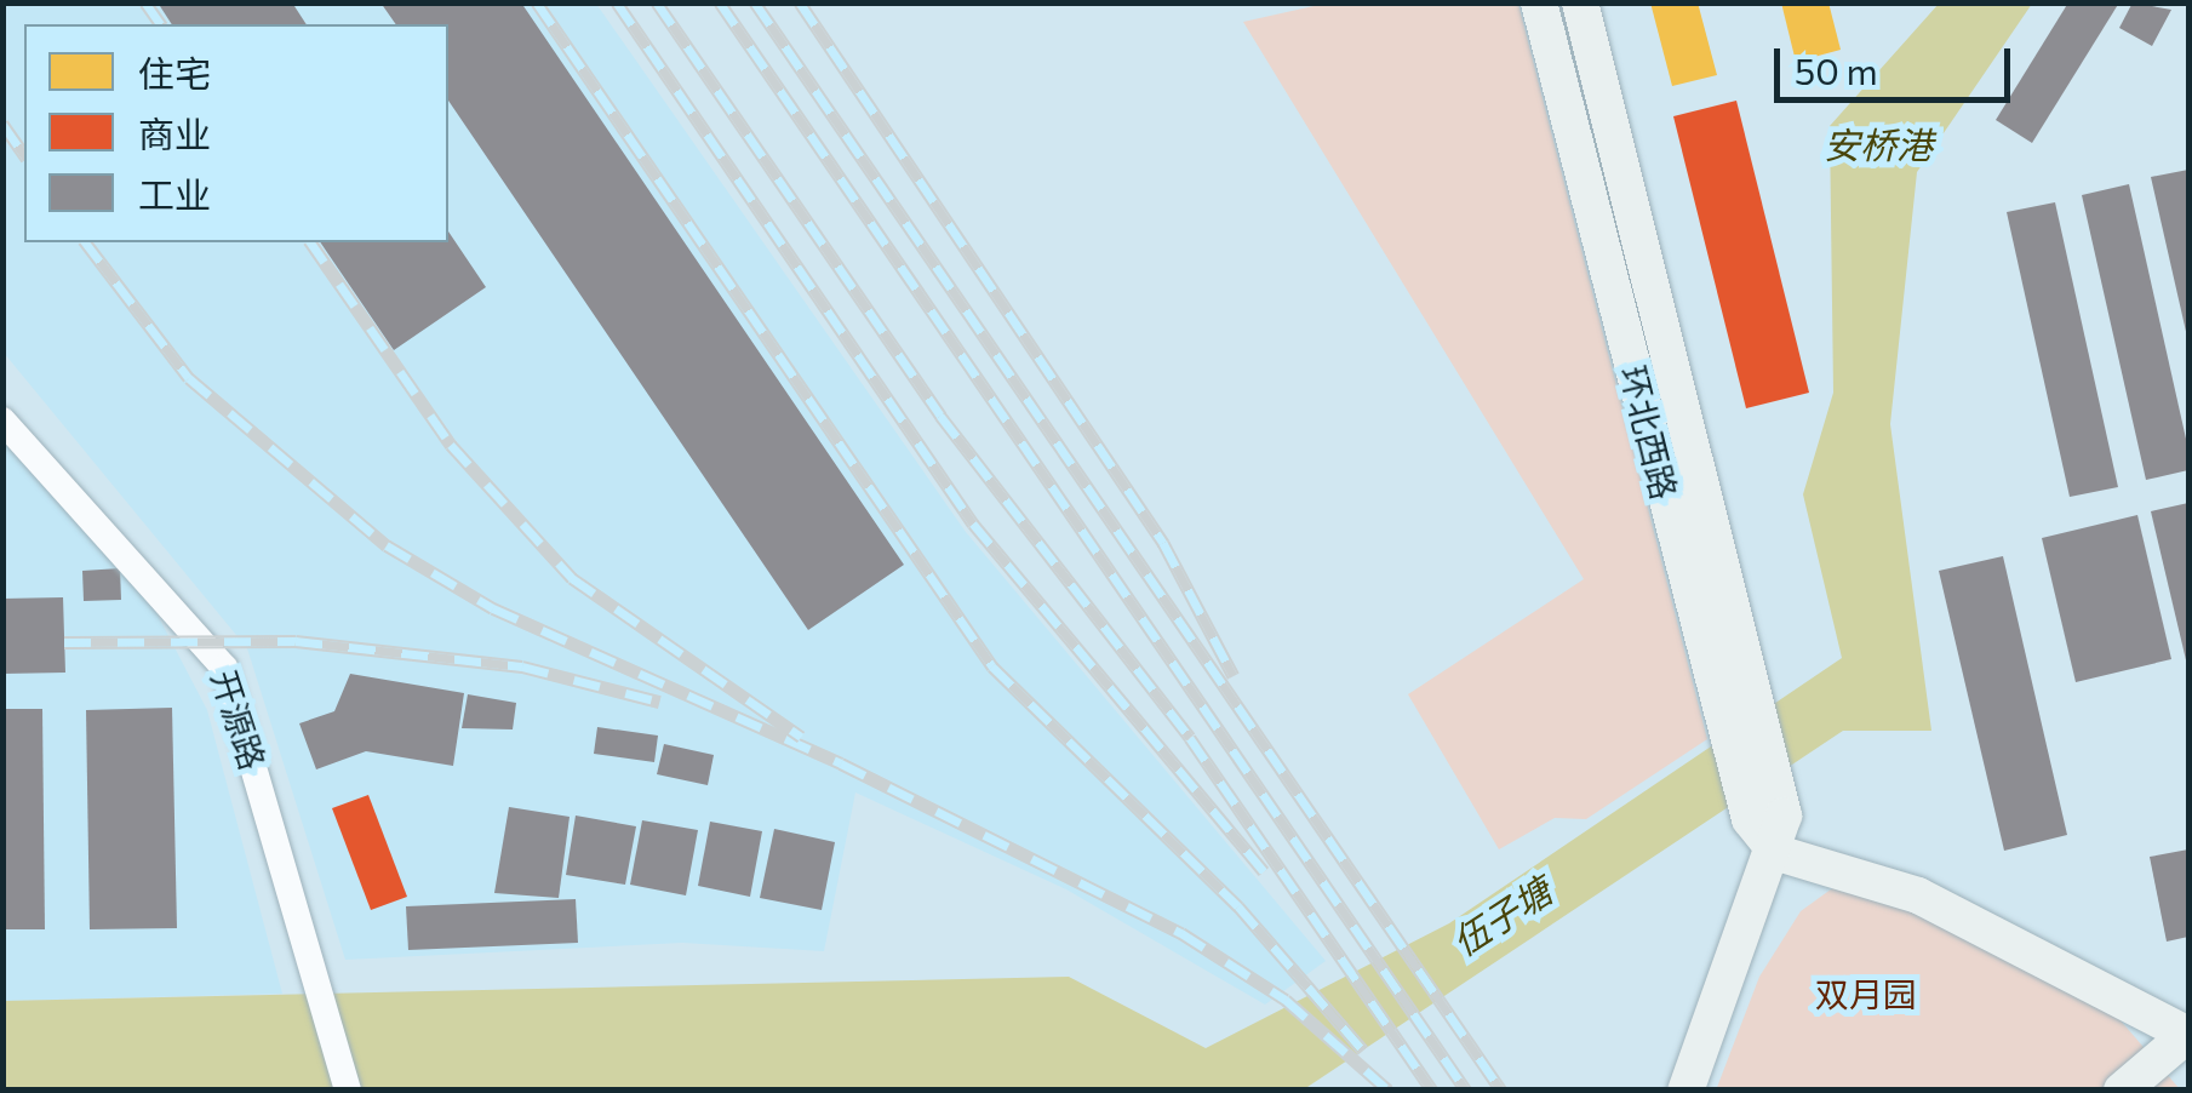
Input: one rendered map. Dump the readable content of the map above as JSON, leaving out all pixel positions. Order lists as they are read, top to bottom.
{
  "streets": {
    "street": ["环北西路", "开源路"]
  },
  "water": ["安桥港", "伍子塘"],
  "parks": ["双月园"],
  "legend": ["住宅", "商业", "工业"],
  "scale_bar": "50 m"
}
